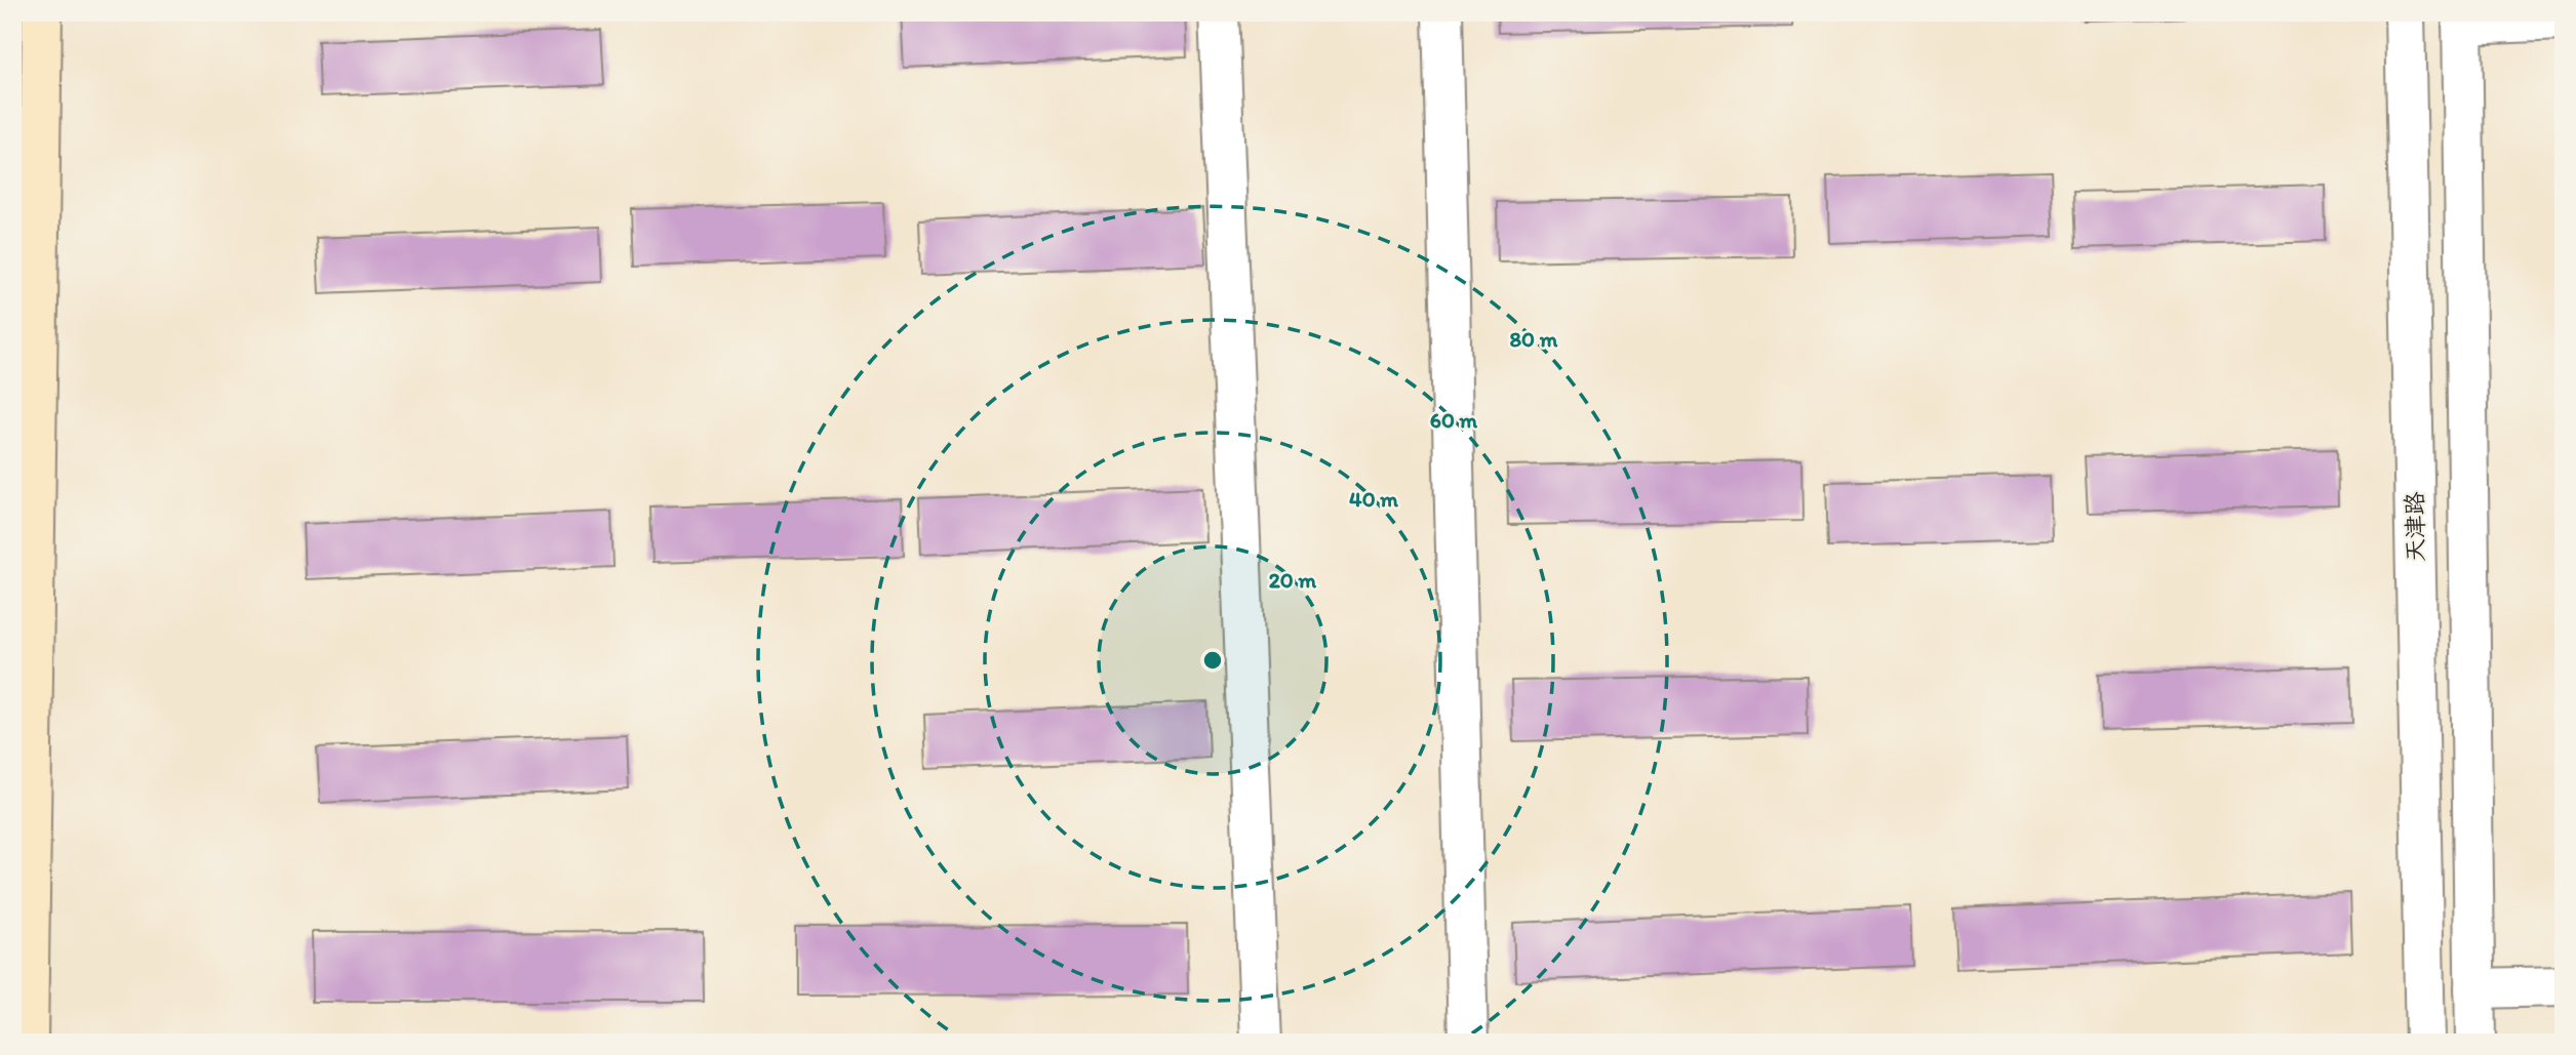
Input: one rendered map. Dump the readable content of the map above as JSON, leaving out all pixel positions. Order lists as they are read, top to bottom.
{
  "streets": {
    "street": ["天津路"]
  },
  "rings": [
    "80 m",
    "60 m",
    "40 m",
    "20 m"
  ]
}
